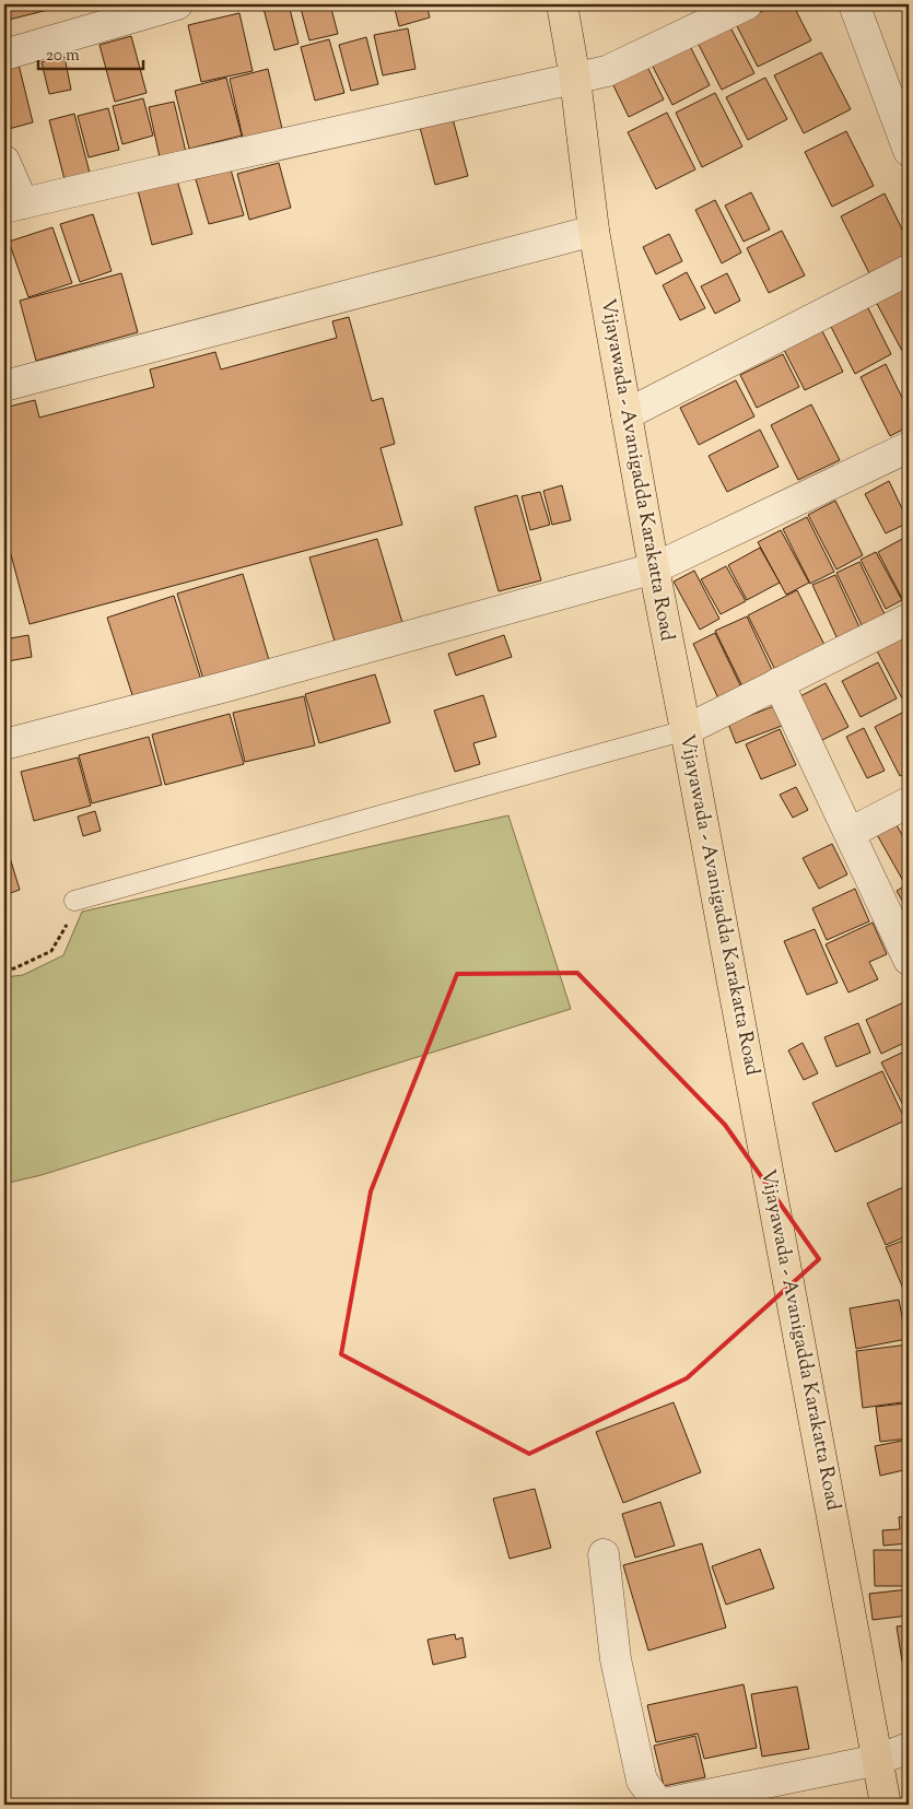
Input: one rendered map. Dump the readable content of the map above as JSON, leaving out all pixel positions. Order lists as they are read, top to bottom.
{
  "streets": {
    "main road": ["Vijayawada - Avanigadda Karakatta Road"]
  },
  "scale_bar": "20 m"
}
